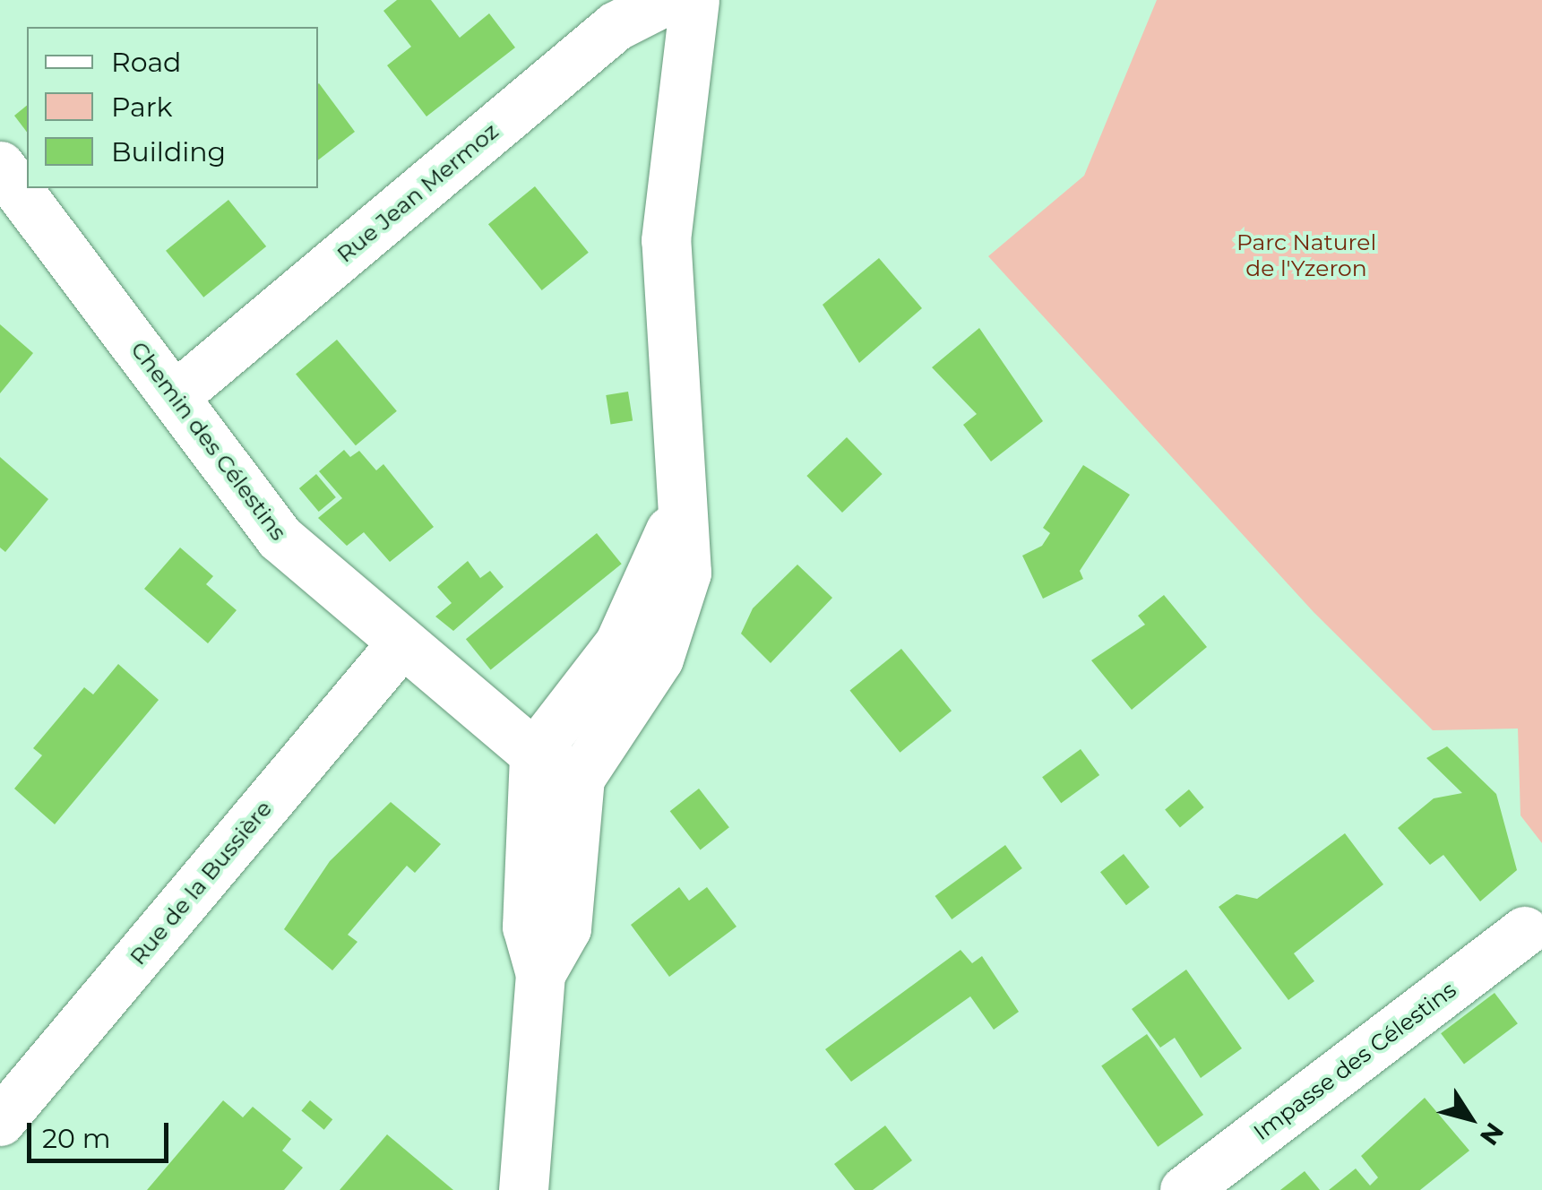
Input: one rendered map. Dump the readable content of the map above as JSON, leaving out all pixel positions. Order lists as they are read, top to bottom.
{
  "streets": {
    "street": [
      "Rue Jean Mermoz",
      "Chemin des Célestins",
      "Rue de la Bussière",
      "Impasse des Célestins"
    ]
  },
  "crossings": [
    ["Rue Jean Mermoz", "Chemin des Célestins"],
    ["Chemin des Célestins", "Rue de la Bussière"]
  ],
  "parks": ["Parc Naturel de l'Yzeron"],
  "legend": ["Road", "Park", "Building"],
  "scale_bar": "20 m",
  "north": "bottom right"
}
